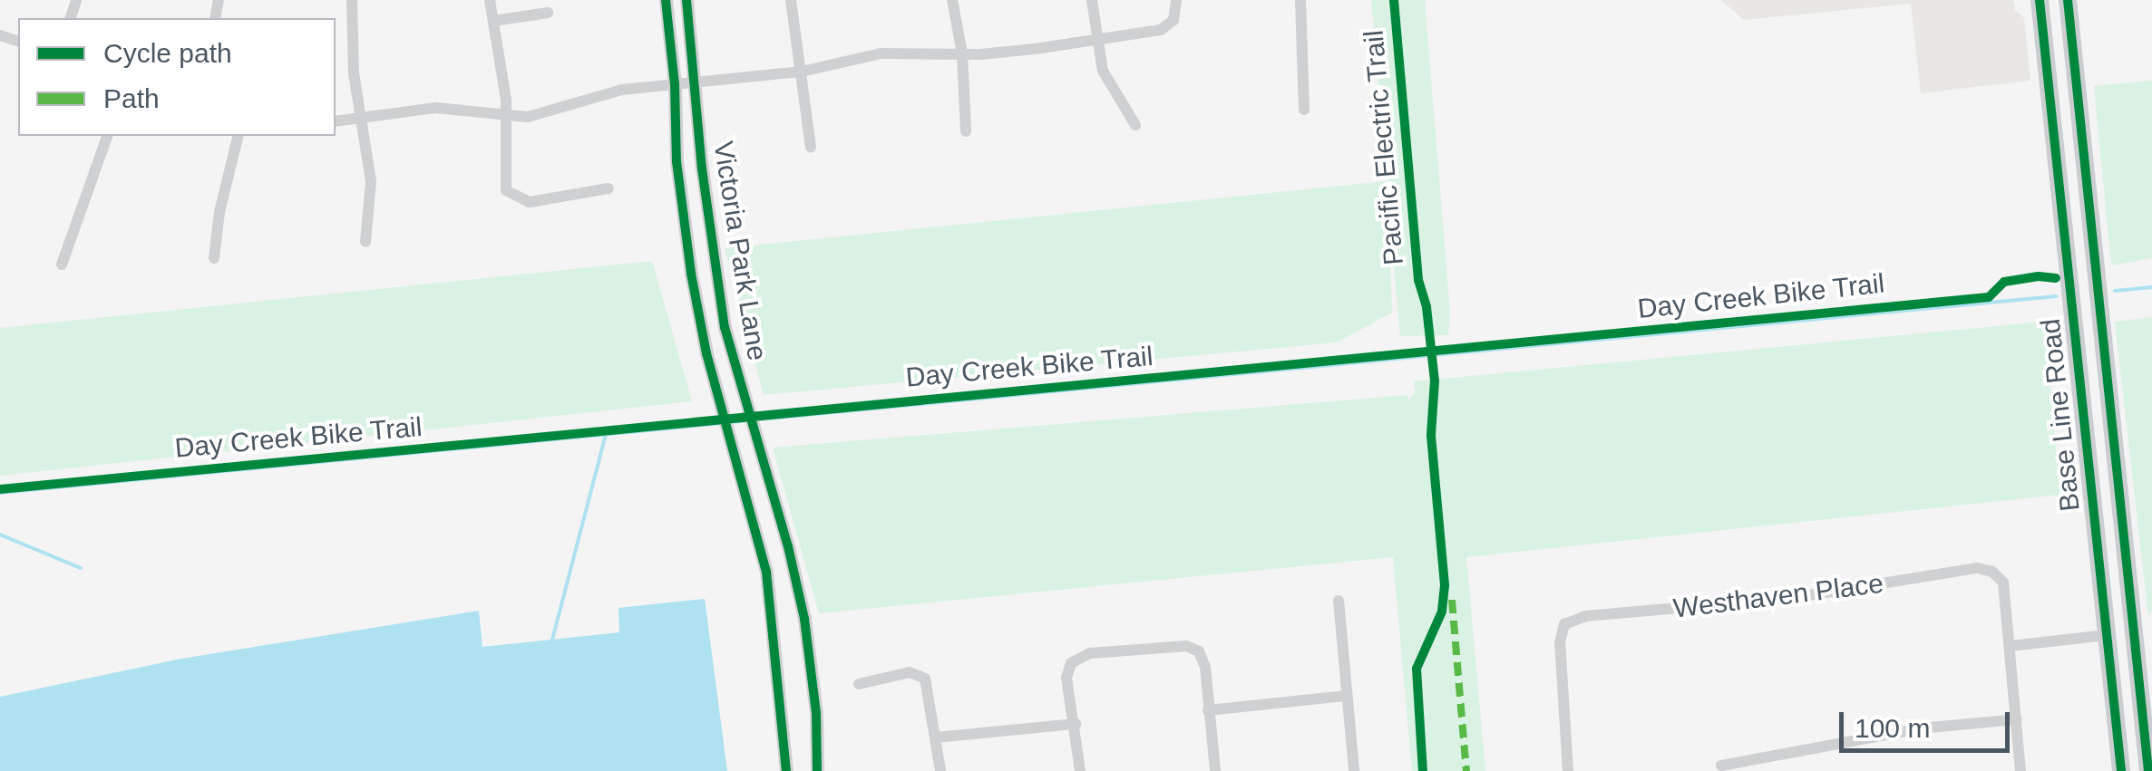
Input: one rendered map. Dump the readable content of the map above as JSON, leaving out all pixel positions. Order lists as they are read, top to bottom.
{
  "streets": {
    "main road": ["Base Line Road"],
    "street": ["Victoria Park Lane", "Westhaven Place"],
    "cycle path": ["Pacific Electric Trail", "Day Creek Bike Trail"]
  },
  "legend": ["Cycle path", "Path"],
  "scale_bar": "100 m"
}
